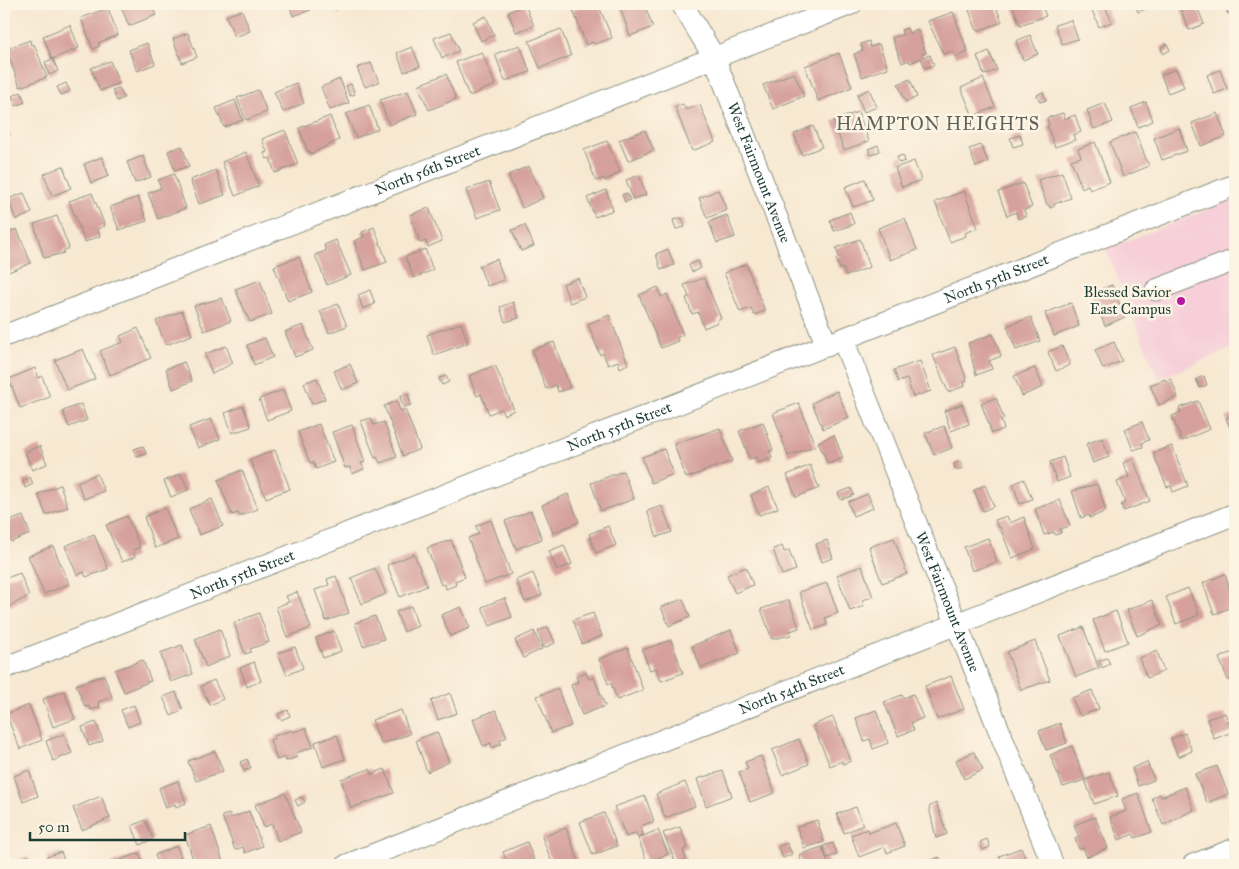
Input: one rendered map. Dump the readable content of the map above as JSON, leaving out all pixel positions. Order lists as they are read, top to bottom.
{
  "streets": {
    "street": [
      "North 56th Street",
      "West Fairmount Avenue",
      "North 55th Street",
      "North 54th Street"
    ]
  },
  "crossings": [
    ["North 56th Street", "West Fairmount Avenue"],
    ["West Fairmount Avenue", "North 55th Street"],
    ["West Fairmount Avenue", "North 54th Street"]
  ],
  "districts": ["HAMPTON HEIGHTS"],
  "places": ["Blessed Savior East Campus"],
  "scale_bar": "50 m"
}
